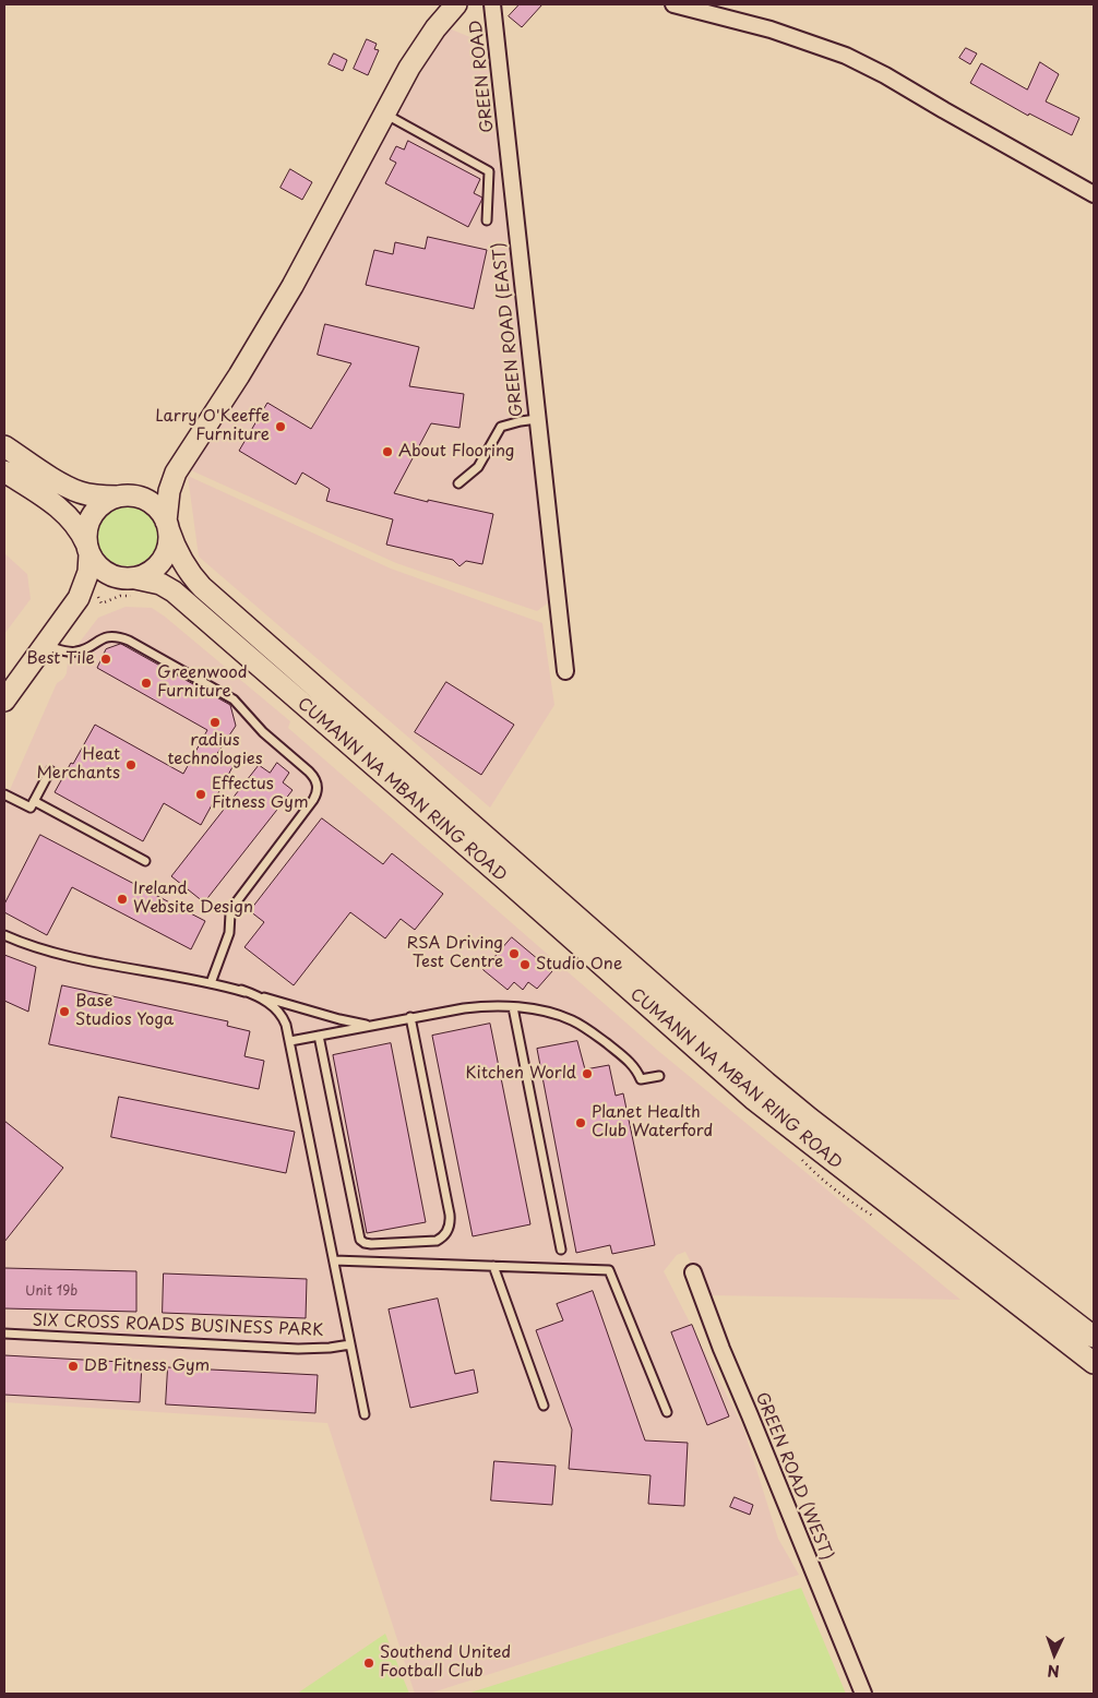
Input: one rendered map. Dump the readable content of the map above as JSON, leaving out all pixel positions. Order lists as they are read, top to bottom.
{
  "streets": {
    "main road": ["CUMANN NA MBAN RING ROAD"],
    "street": ["GREEN ROAD", "GREEN ROAD (EAST)", "GREEN ROAD (WEST)"],
    "lane": ["SIX CROSS ROADS BUSINESS PARK"]
  },
  "crossings": [
    ["GREEN ROAD", "GREEN ROAD (EAST)"]
  ],
  "places": [
    "Larry O'Keeffe Furniture",
    "About Flooring",
    "Best Tile",
    "Greenwood Furniture",
    "radius technologies",
    "Heat Merchants",
    "Effectus Fitness Gym",
    "Ireland Website Design",
    "RSA Driving Test Centre",
    "Studio One",
    "Base Studios Yoga",
    "Kitchen World",
    "Planet Health Club Waterford",
    "DB Fitness Gym",
    "Southend United Football Club"
  ],
  "house_numbers": ["Unit 19b"],
  "north": "bottom"
}
